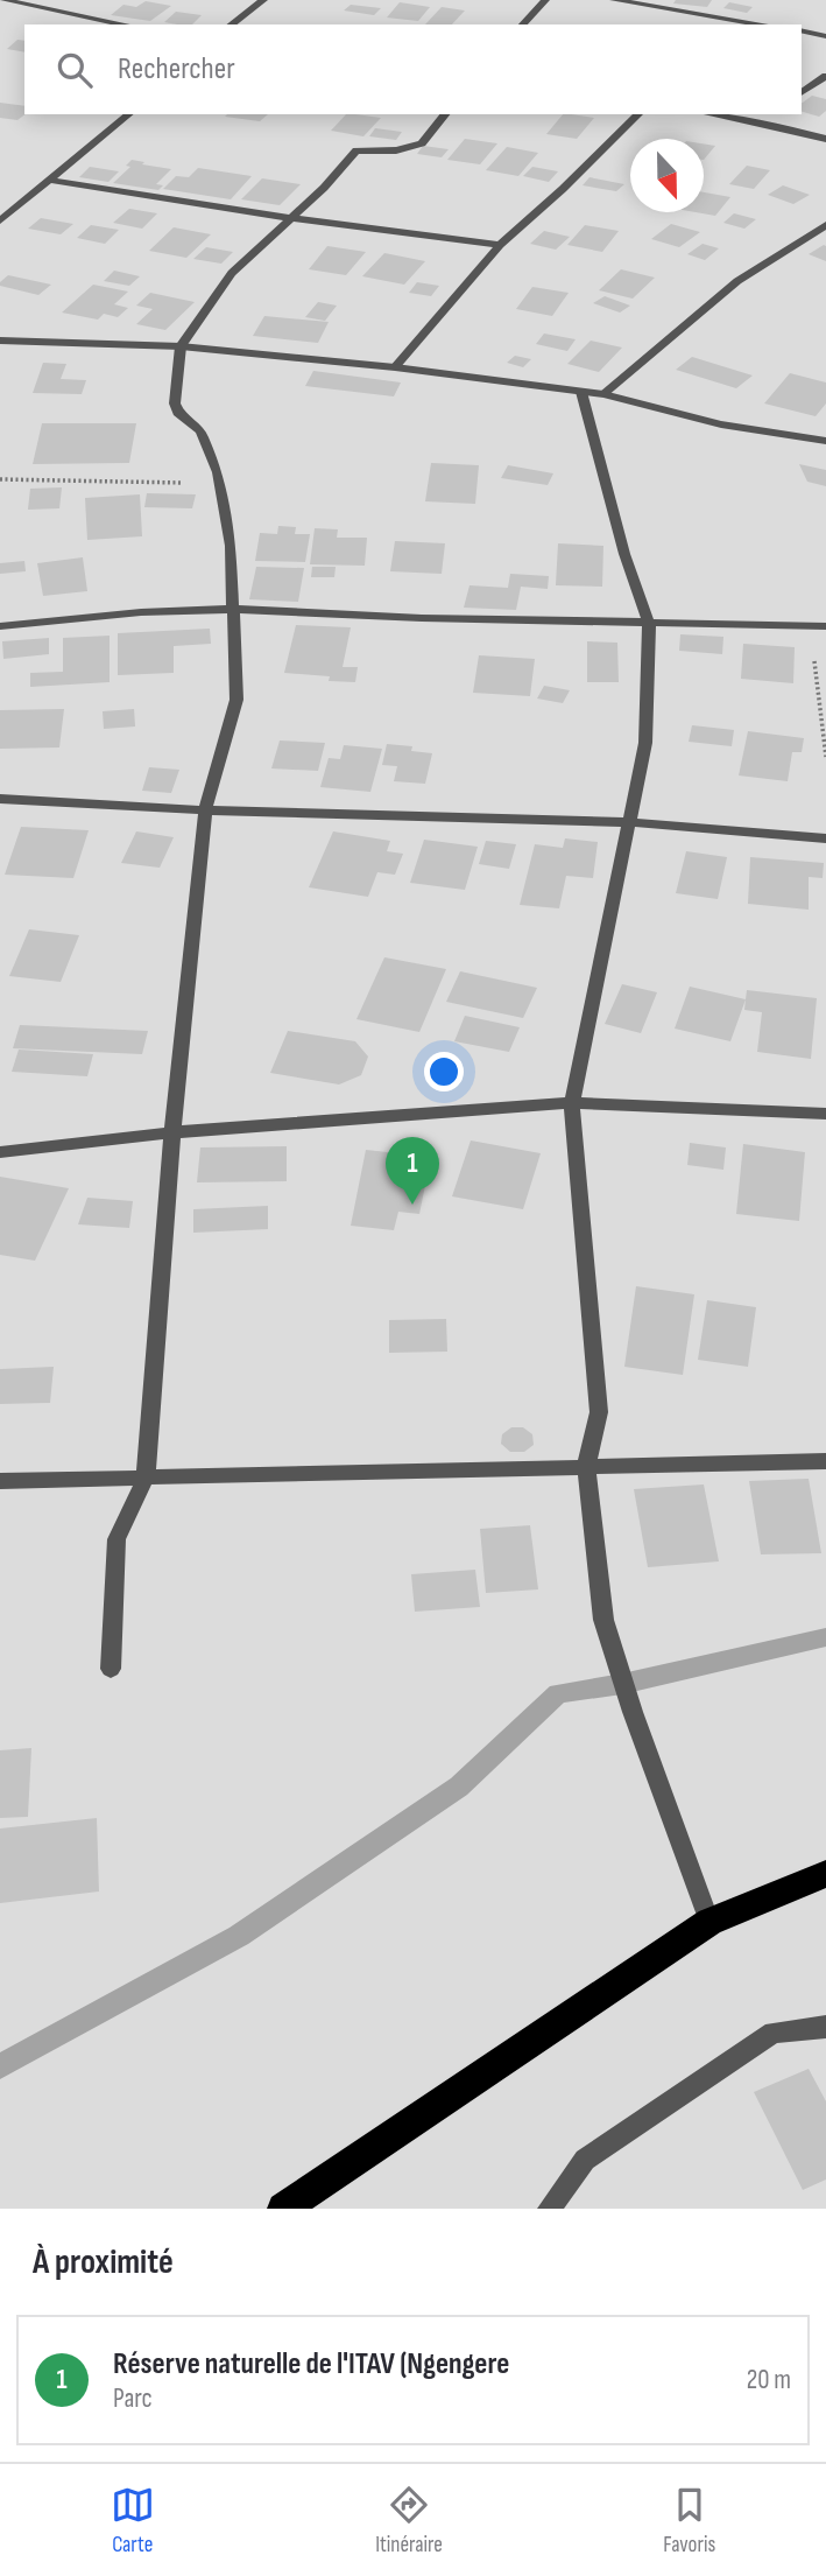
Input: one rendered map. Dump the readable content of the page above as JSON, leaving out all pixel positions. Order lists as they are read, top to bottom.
{
  "north": "bottom",
  "page": {
    "search": "Rechercher",
    "pins": "1",
    "heading": "À proximité",
    "list": [
      {
        "mark": "1",
        "name": "Réserve naturelle de l'ITAV (Ngengere",
        "note": "Parc",
        "value": "20 m"
      }
    ],
    "nav": ["Carte", "Itinéraire", "Favoris"]
  }
}
